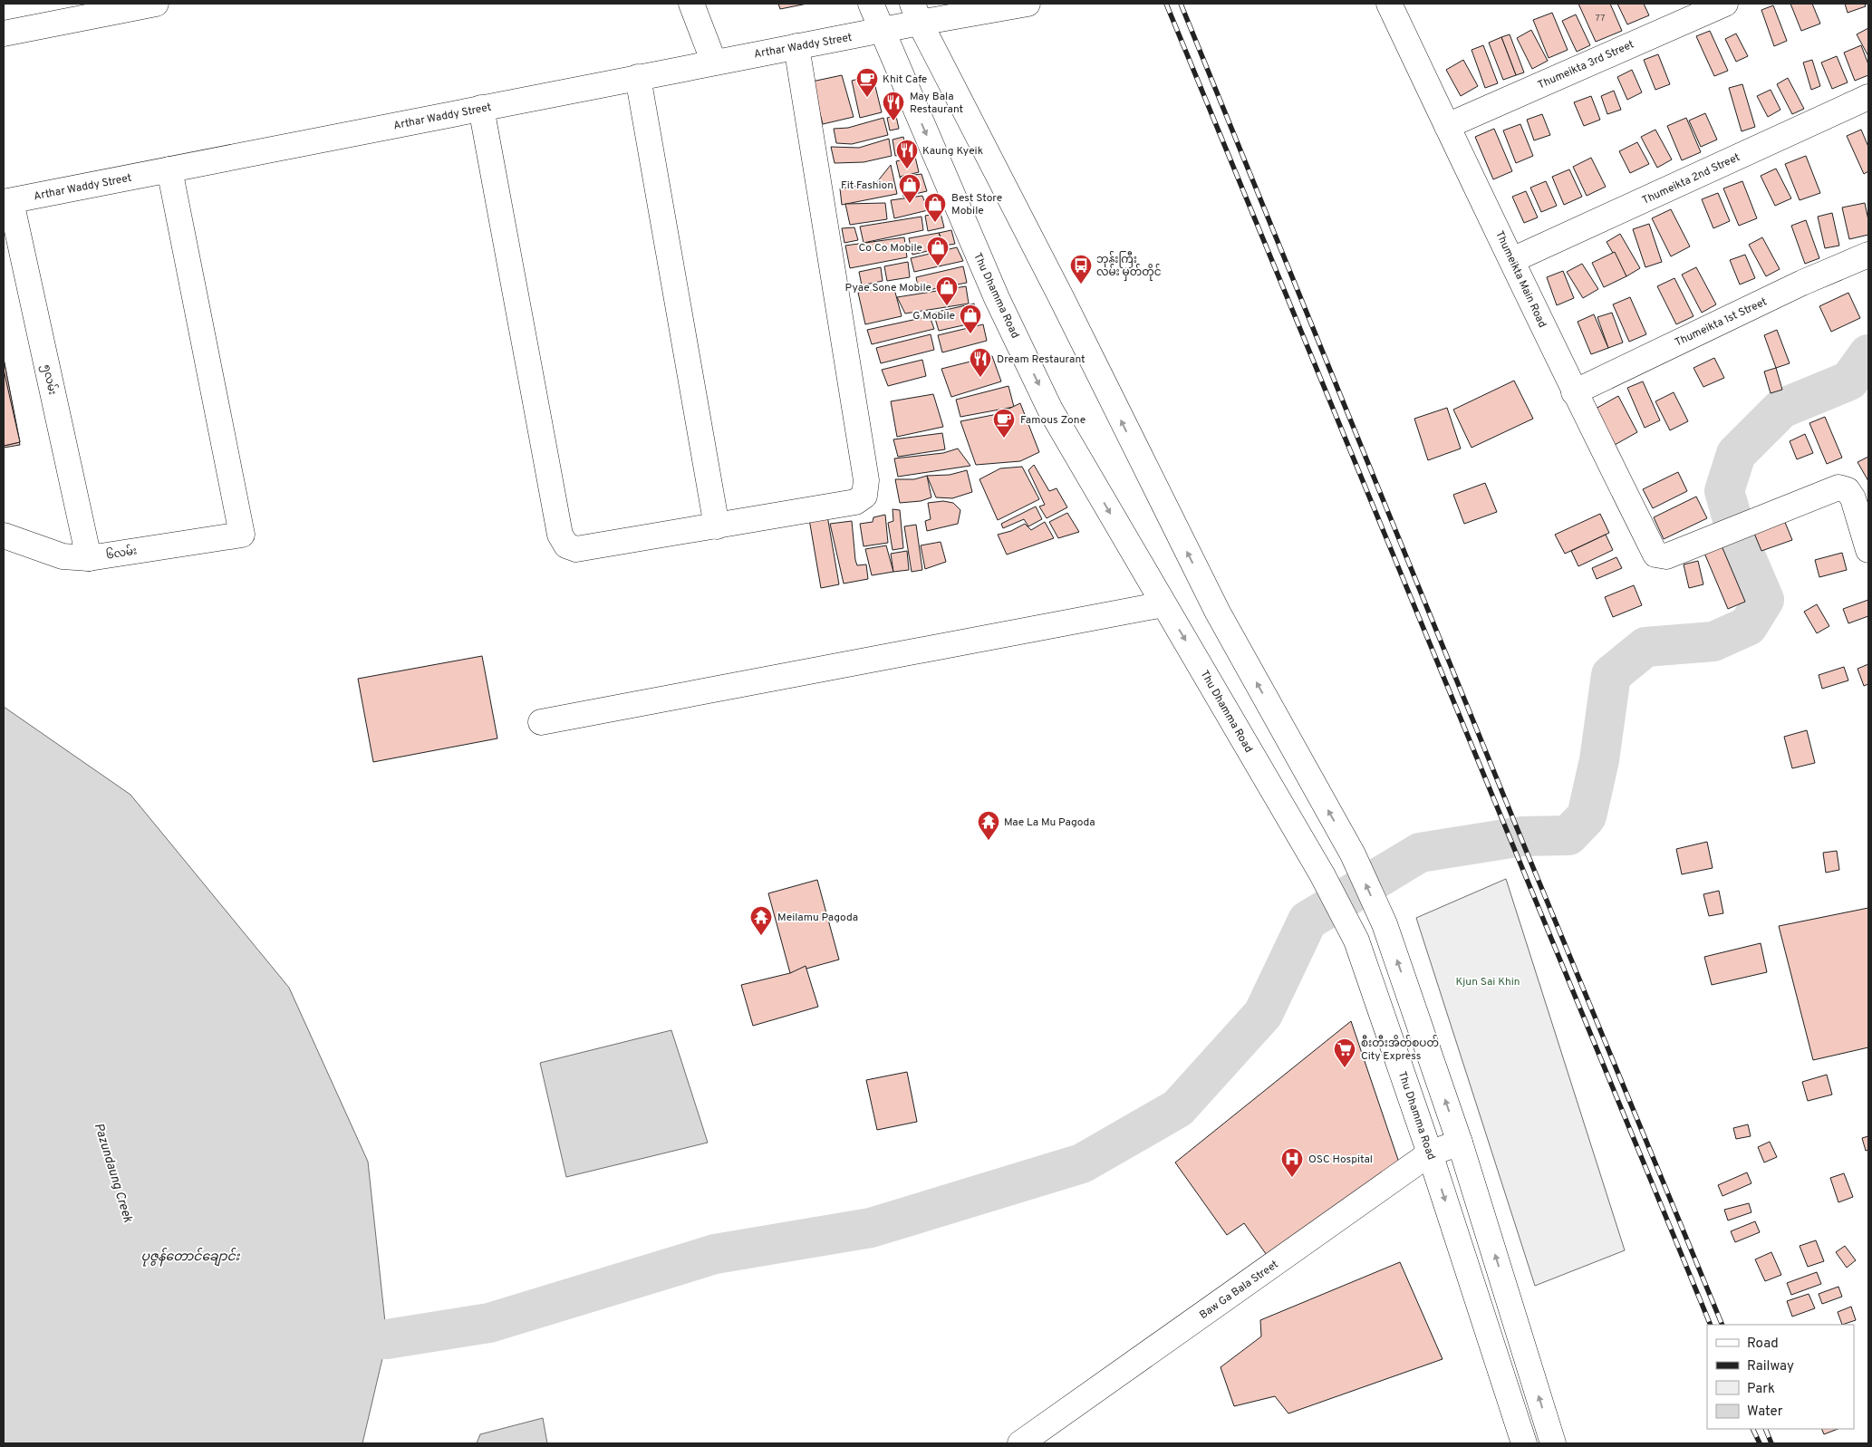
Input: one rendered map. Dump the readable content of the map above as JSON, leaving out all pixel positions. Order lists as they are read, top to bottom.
{
  "streets": {
    "street": [
      "Arthar Waddy Street",
      "Thumeikta 3rd Street",
      "Thumeikta 2nd Street",
      "Thumeikta Main Road",
      "Thu Dhamma Road",
      "Thumeikta 1st Street",
      "၅လမ်း",
      "၆လမ်း",
      "Baw Ga Bala Street"
    ]
  },
  "crossings": [
    ["Arthar Waddy Street", "Thu Dhamma Road"],
    ["Arthar Waddy Street", "၅လမ်း"],
    ["Arthar Waddy Street", "၆လမ်း"],
    ["Thumeikta 3rd Street", "Thumeikta Main Road"],
    ["Thumeikta 2nd Street", "Thumeikta Main Road"],
    ["Thumeikta Main Road", "Thumeikta 1st Street"],
    ["Thu Dhamma Road", "Baw Ga Bala Street"],
    ["၅လမ်း", "၆လမ်း"]
  ],
  "water": ["Pazundaung Creek", "ပုဇွန်တောင်ချောင်း"],
  "parks": ["Kjun Sai Khin"],
  "places": {
    "cafe": ["Khit Cafe", "Famous Zone"],
    "restaurant": ["May Bala Restaurant", "Kaung Kyeik", "Dream Restaurant"],
    "shop": [
      "Fit Fashion",
      "Best Store Mobile",
      "Co Co Mobile",
      "Pyae Sone Mobile",
      "G Mobile"
    ],
    "bus stop": ["ဘုန်းကြီး လမ်း မှတ်တိုင်"],
    "temple": ["Mae La Mu Pagoda", "Meilamu Pagoda"],
    "supermarket": ["စီးတီးအိတ်စပတ် City Express"],
    "hospital": ["OSC Hospital"]
  },
  "house_numbers": ["77"],
  "legend": [
    "Road",
    "Railway",
    "Park",
    "Water"
  ]
}
